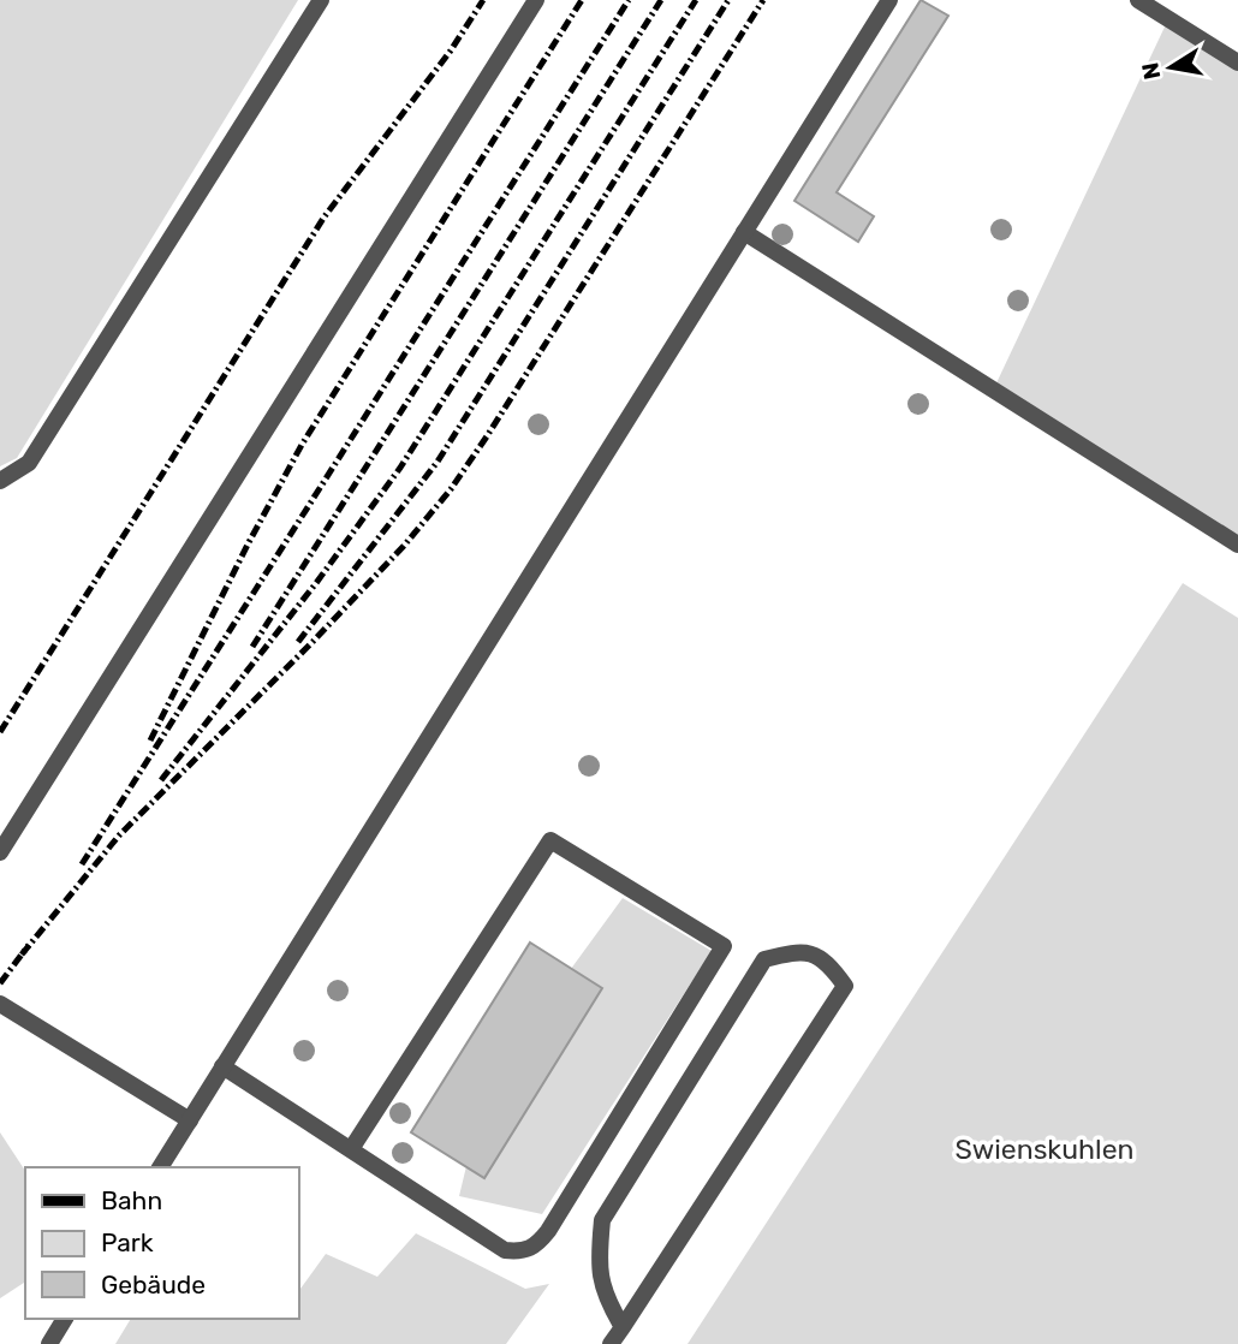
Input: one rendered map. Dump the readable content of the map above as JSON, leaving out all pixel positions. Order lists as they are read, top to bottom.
{
  "parks": ["Swienskuhlen"],
  "legend": ["Bahn", "Park", "Gebäude"],
  "north": "left"
}
